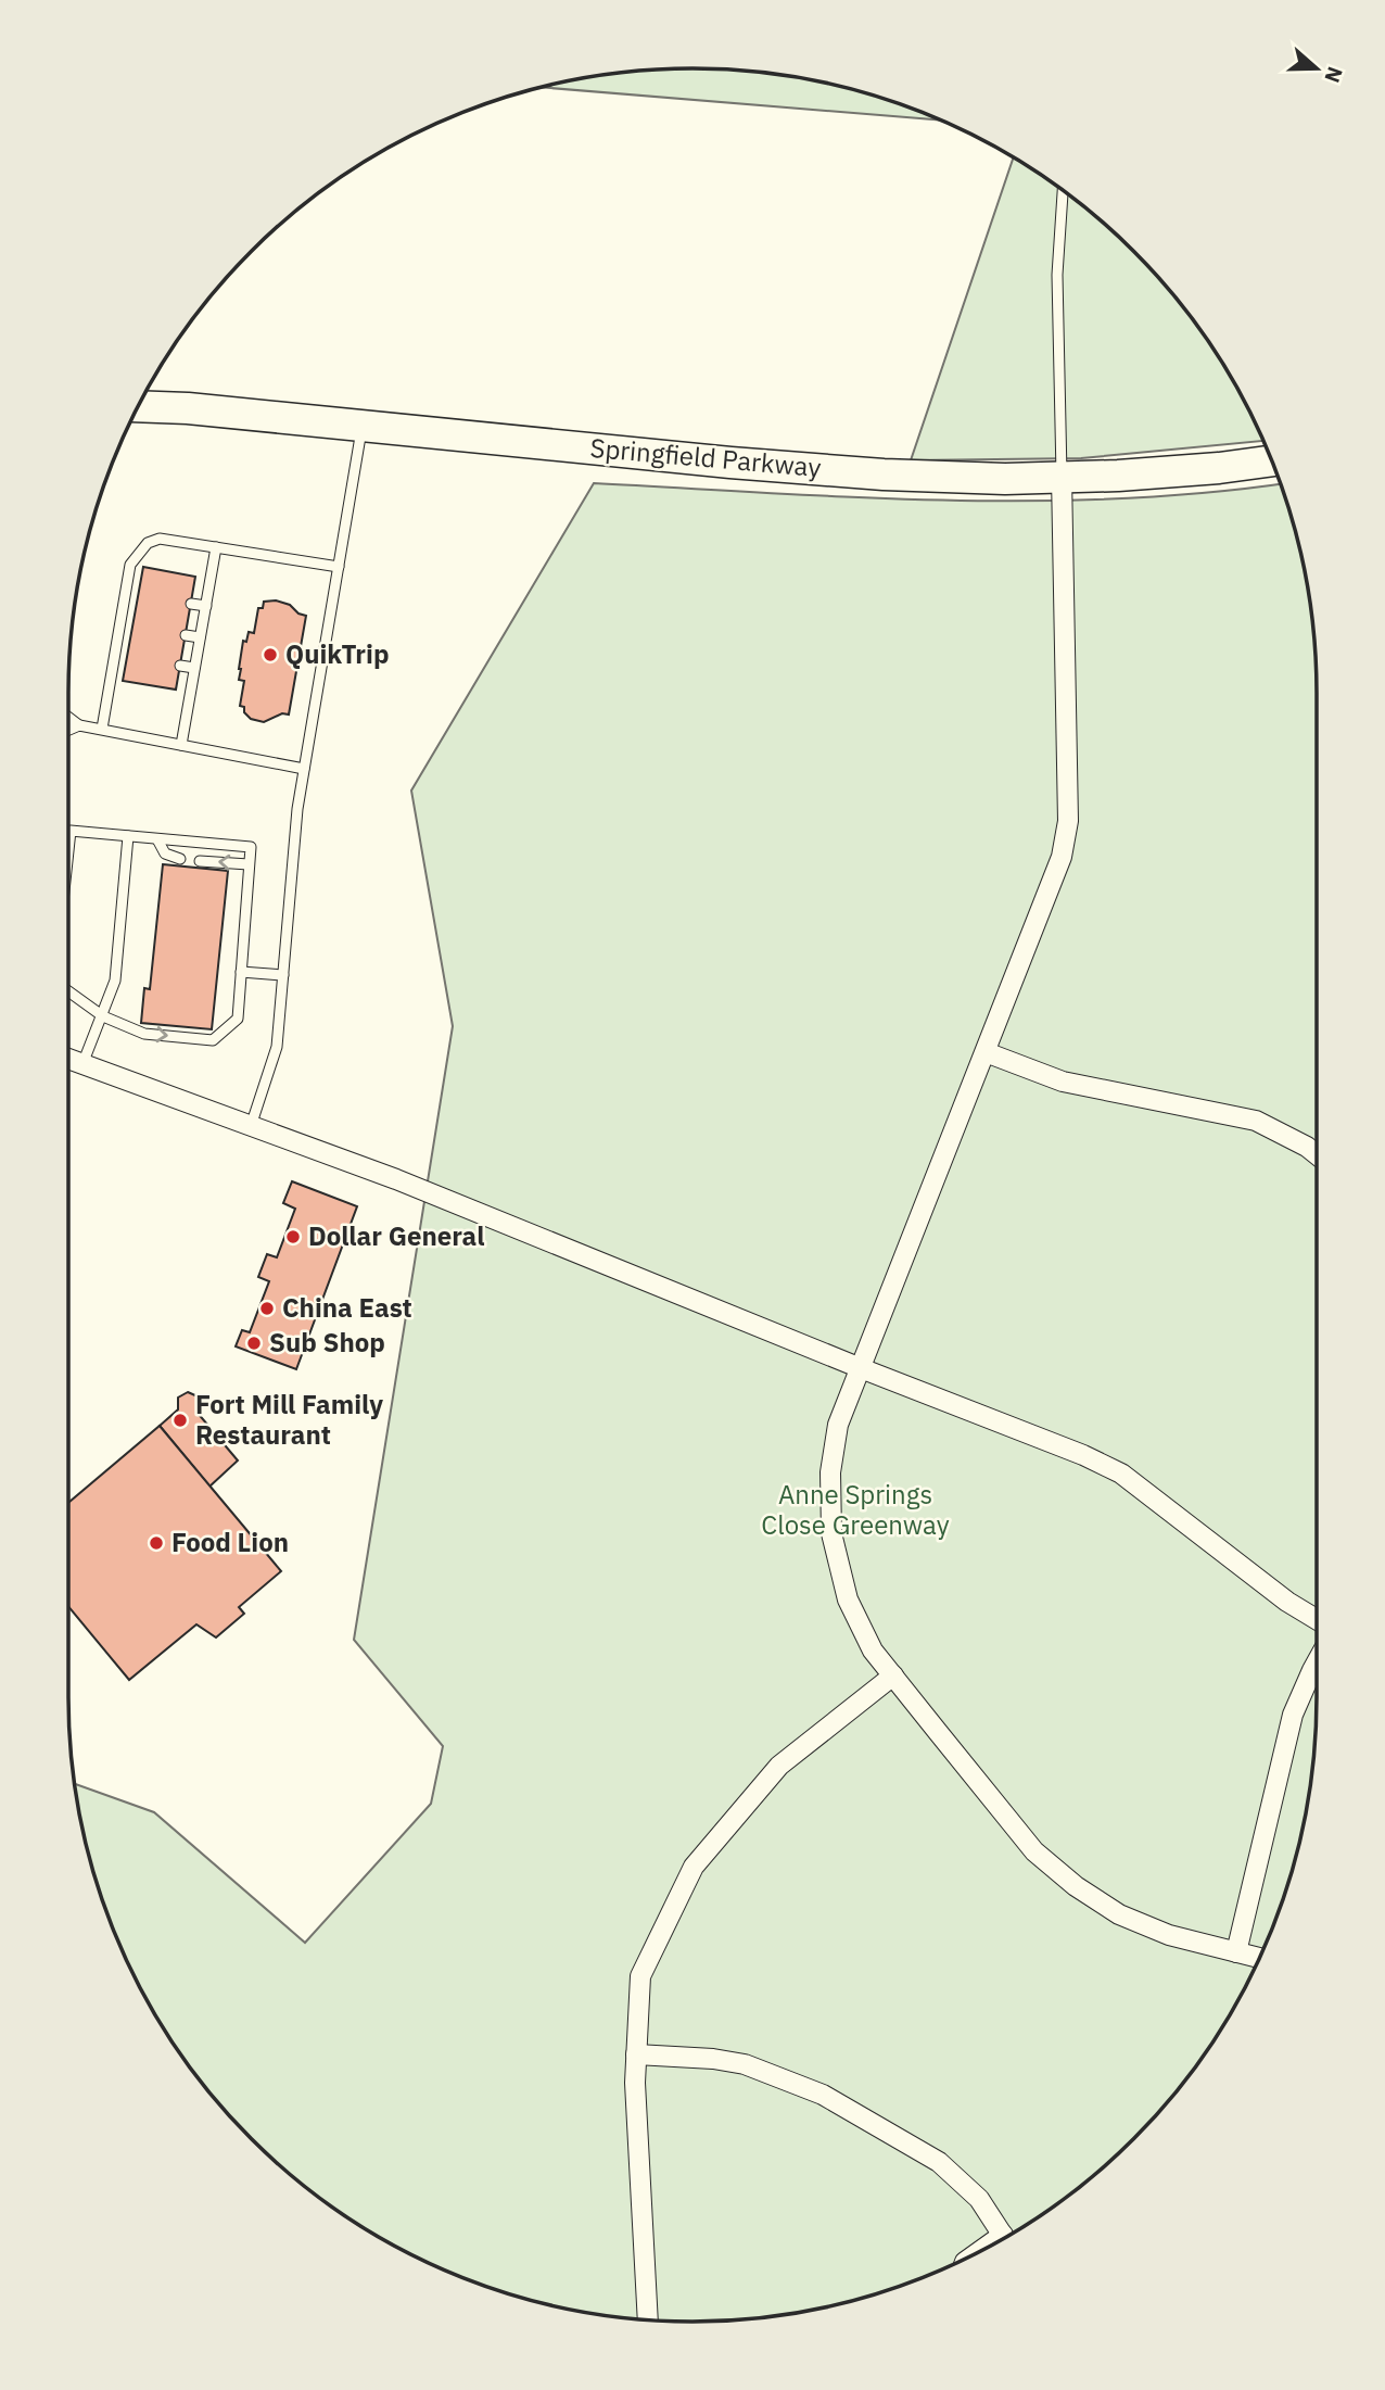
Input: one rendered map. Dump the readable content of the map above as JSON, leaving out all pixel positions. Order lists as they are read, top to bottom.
{
  "streets": {
    "main road": ["Springfield Parkway"]
  },
  "parks": ["Anne Springs Close Greenway"],
  "places": [
    "QuikTrip",
    "Dollar General",
    "China East",
    "Sub Shop",
    "Fort Mill Family Restaurant",
    "Food Lion"
  ],
  "north": "right"
}
